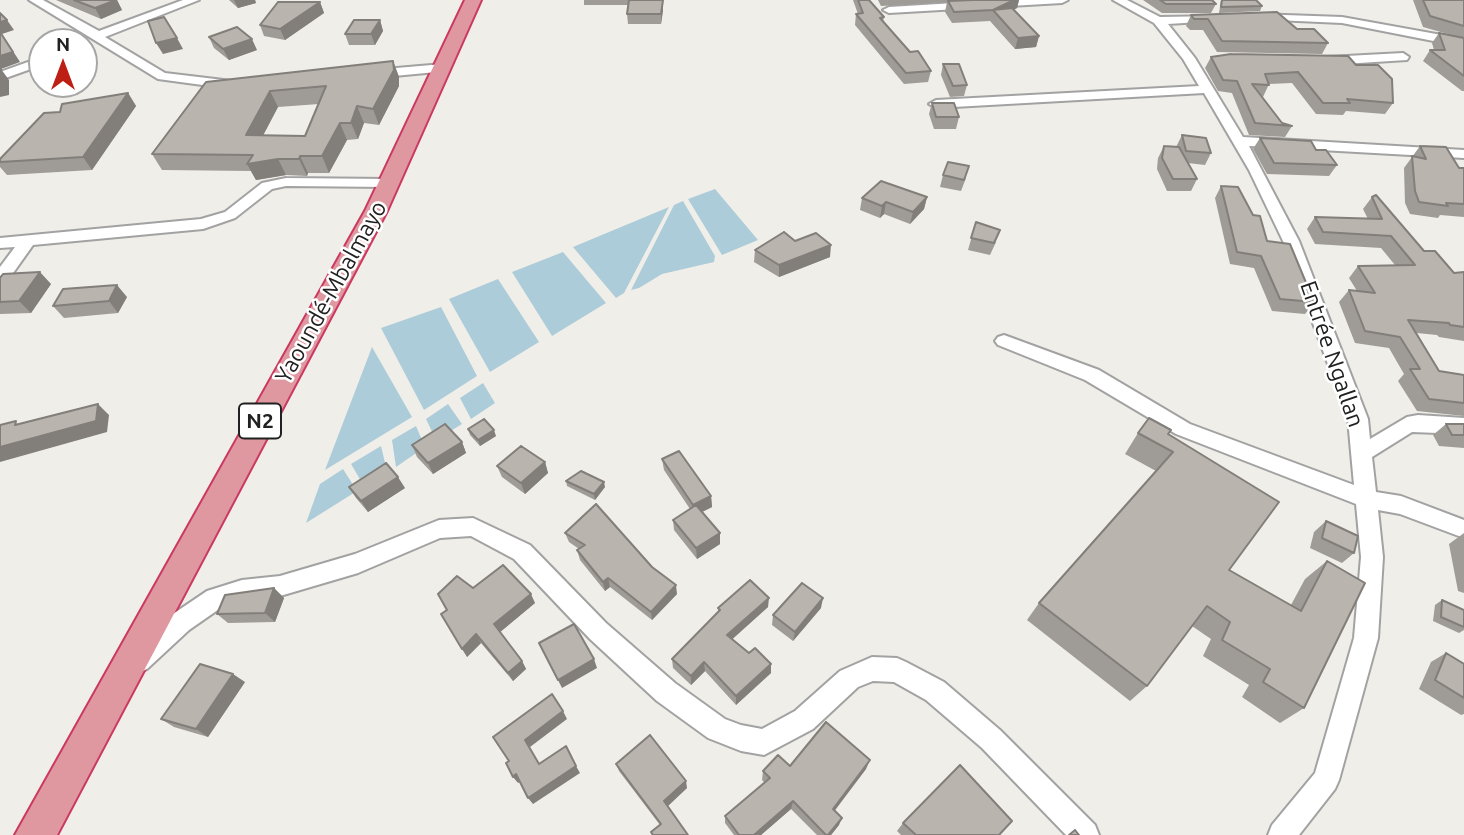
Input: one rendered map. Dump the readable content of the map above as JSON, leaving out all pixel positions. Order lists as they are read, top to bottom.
{
  "streets": {
    "highway": ["Yaoundé-Mbalmayo", "N2"],
    "street": ["Entrée Ngallan"]
  },
  "north": "top"
}
